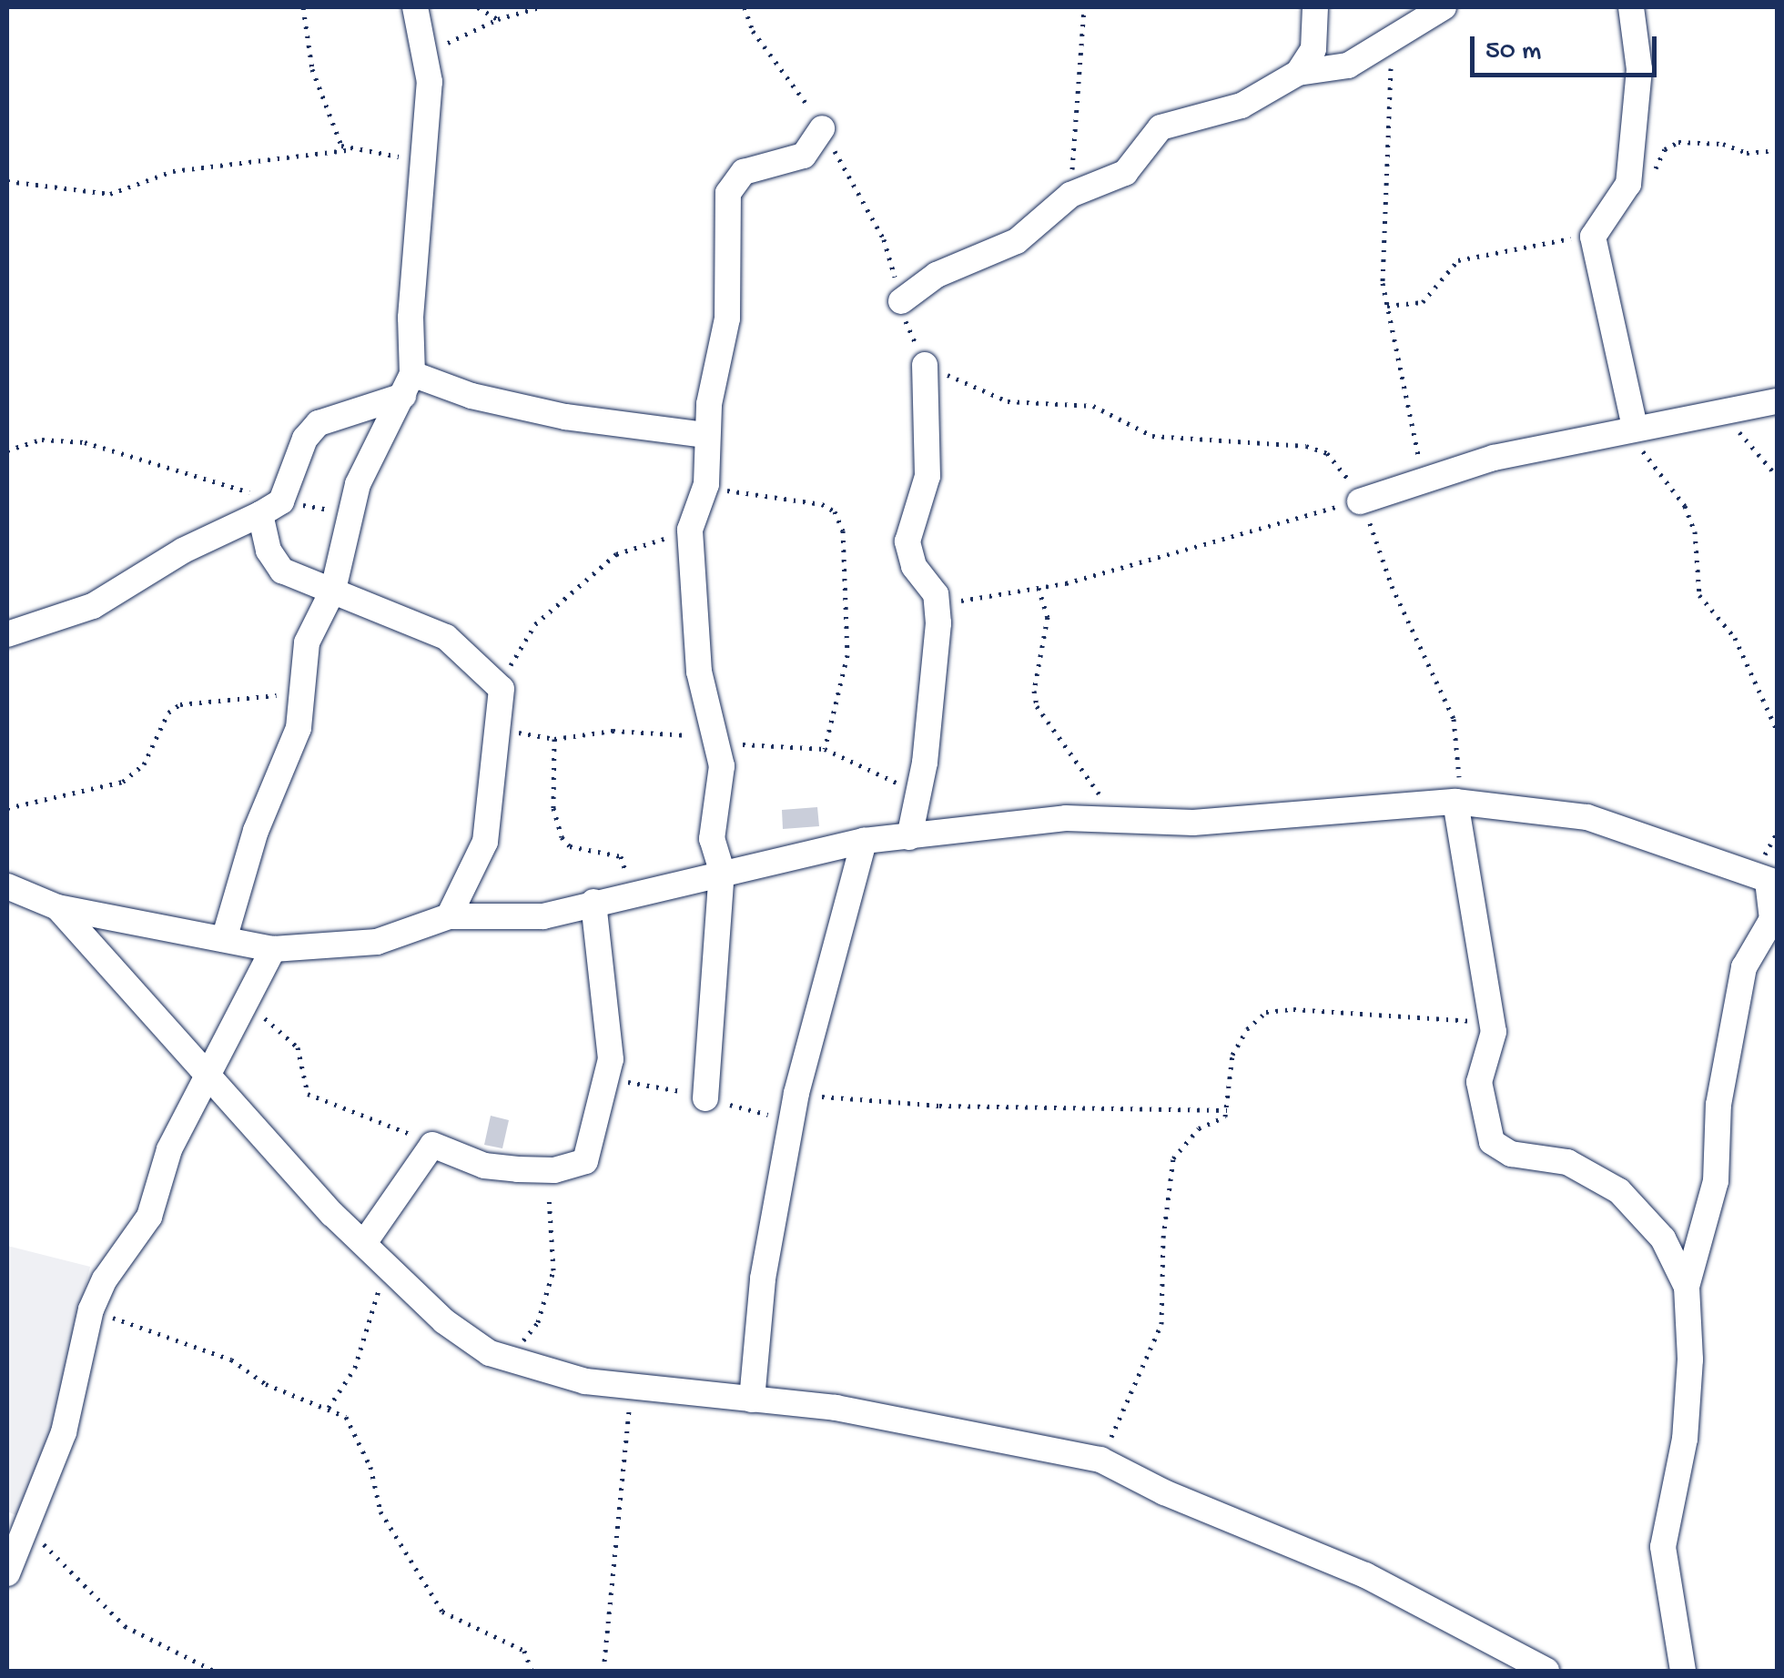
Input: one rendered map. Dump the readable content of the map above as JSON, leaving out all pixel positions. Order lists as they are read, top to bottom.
{
  "scale_bar": "50 m"
}
